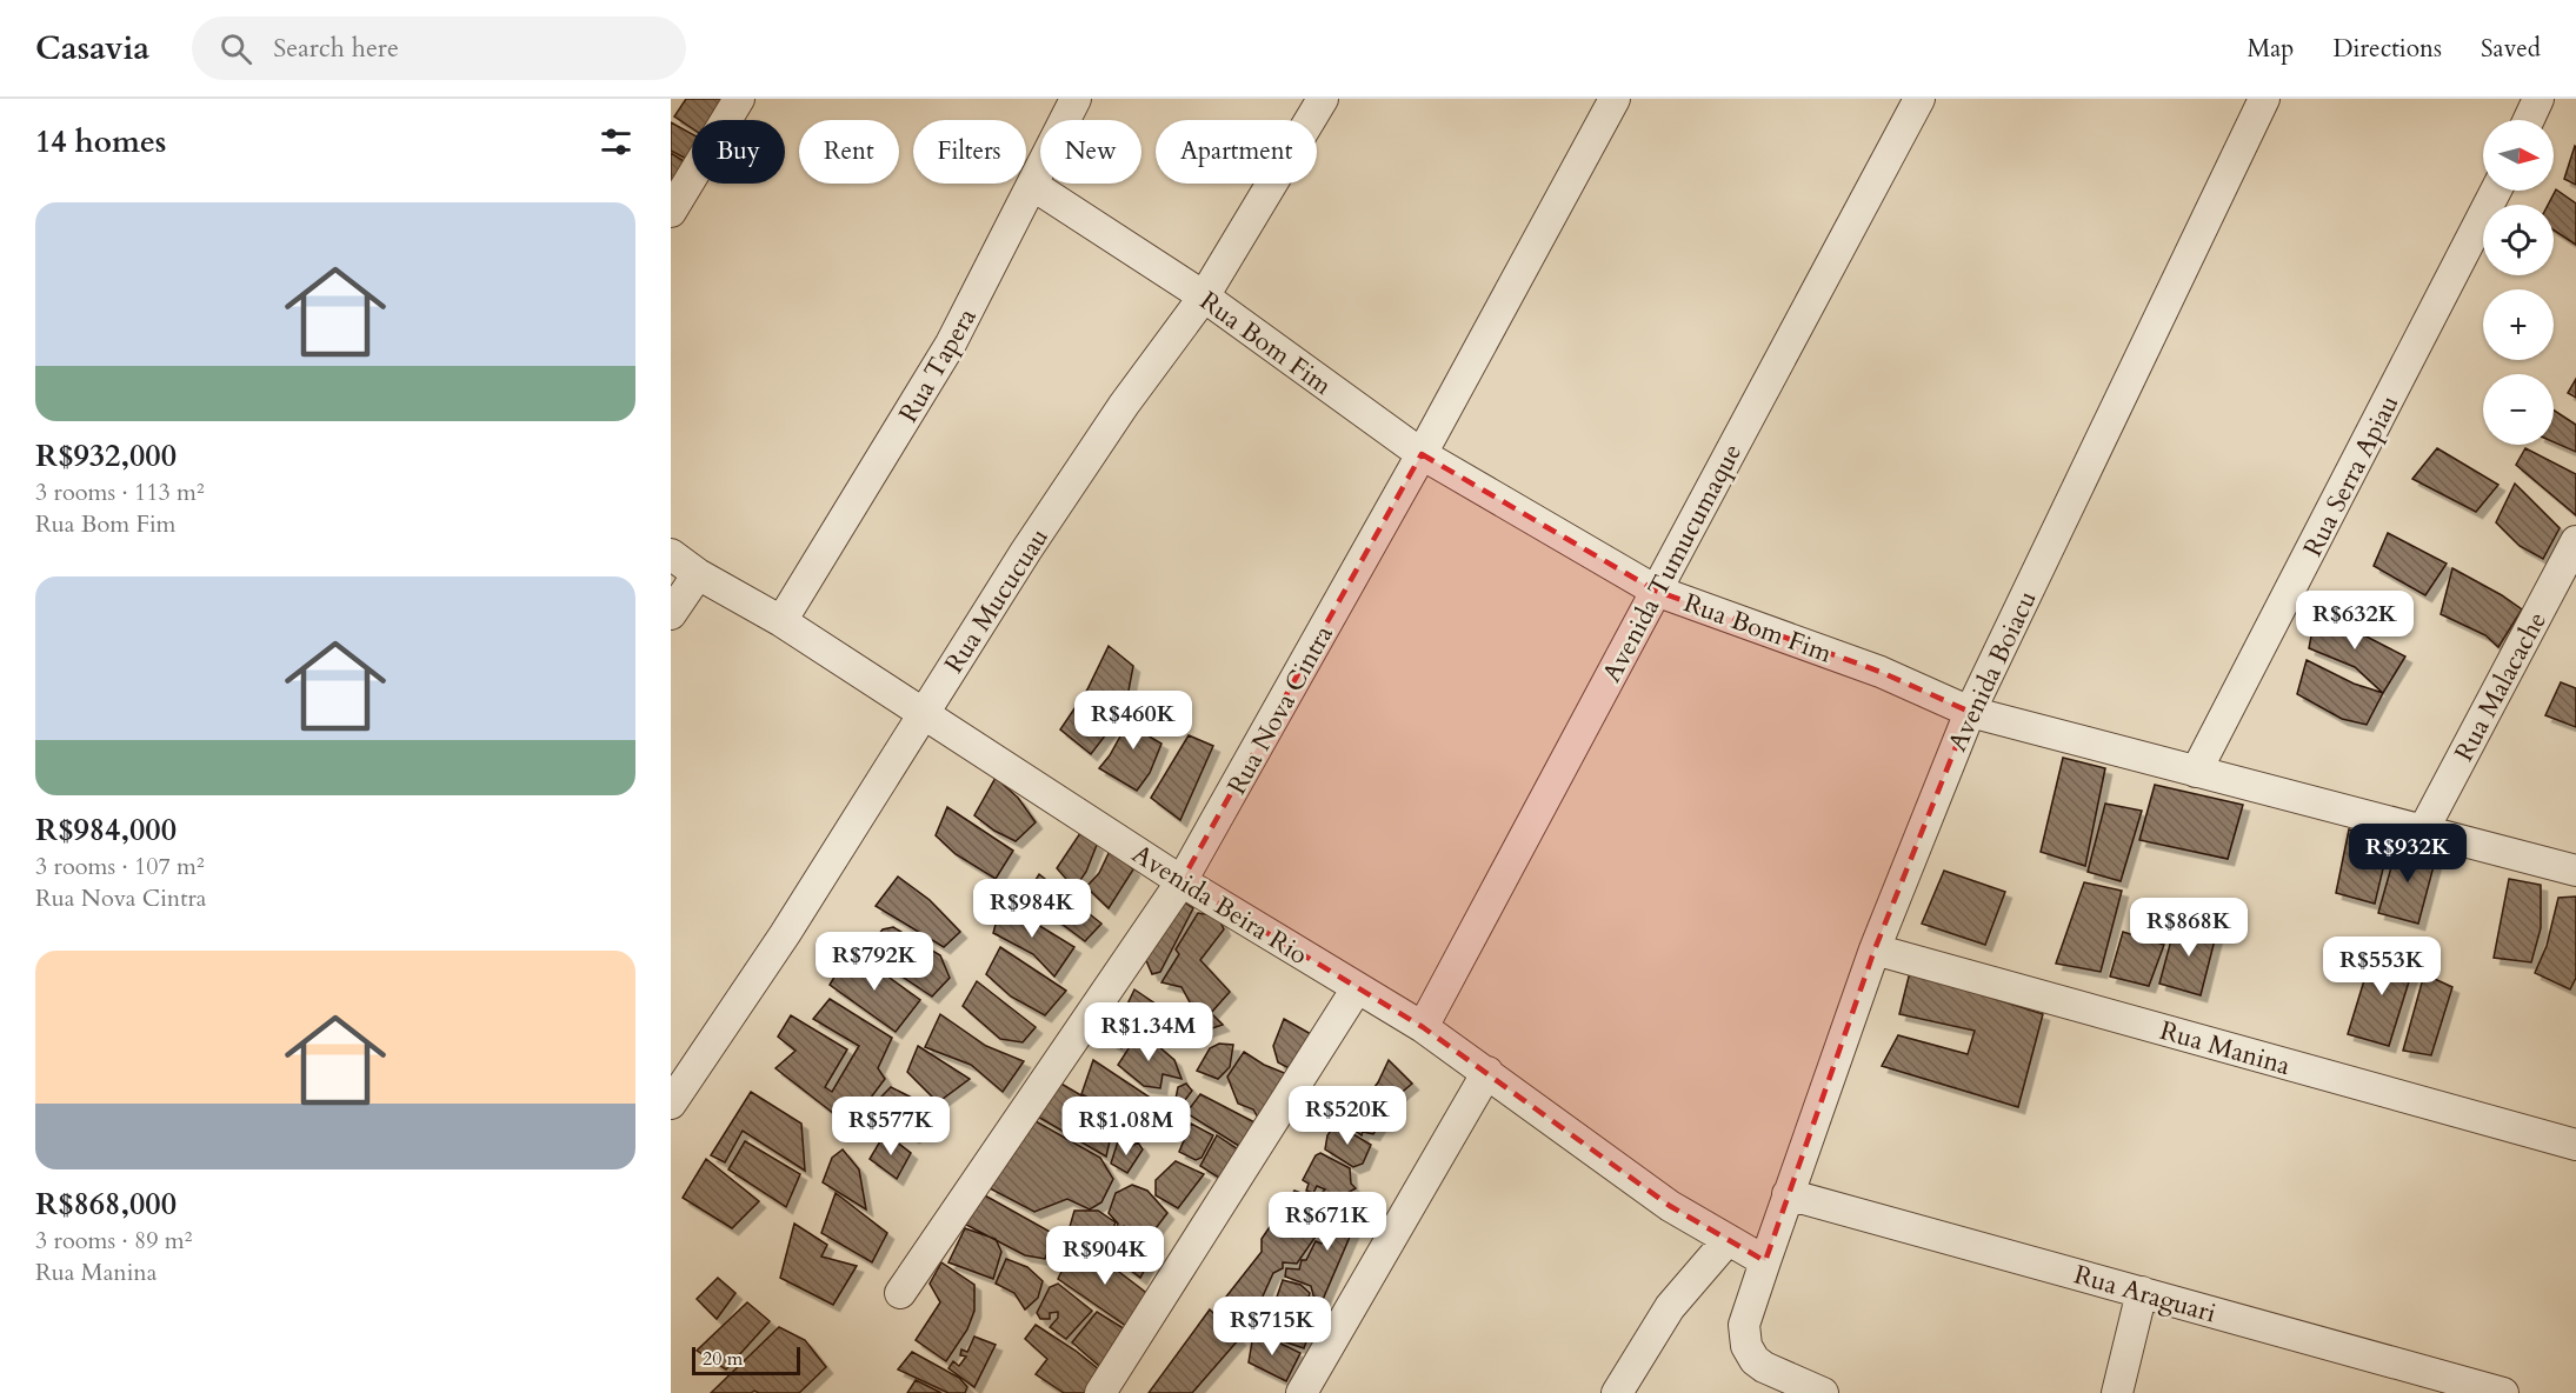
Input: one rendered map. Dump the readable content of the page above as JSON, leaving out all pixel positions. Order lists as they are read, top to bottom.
{
  "streets": {
    "street": [
      "Rua Bom Fim",
      "Rua Tapera",
      "Rua Serra Apiau",
      "Avenida Tumucumaque",
      "Rua Mucucuau",
      "Avenida Boiacu",
      "Rua Malacache",
      "Rua Nova Cintra",
      "Avenida Beira Rio",
      "Rua Manina",
      "Rua Araguari"
    ]
  },
  "crossings": [
    ["Rua Bom Fim", "Rua Tapera"],
    ["Rua Bom Fim", "Rua Serra Apiau"],
    ["Rua Bom Fim", "Avenida Tumucumaque"],
    ["Rua Bom Fim", "Rua Mucucuau"],
    ["Rua Bom Fim", "Avenida Boiacu"],
    ["Rua Bom Fim", "Rua Malacache"],
    ["Rua Bom Fim", "Rua Nova Cintra"],
    ["Rua Tapera", "Avenida Beira Rio"],
    ["Avenida Tumucumaque", "Avenida Beira Rio"],
    ["Rua Mucucuau", "Avenida Beira Rio"],
    ["Avenida Boiacu", "Avenida Beira Rio"],
    ["Avenida Boiacu", "Rua Manina"],
    ["Avenida Boiacu", "Rua Araguari"],
    ["Rua Nova Cintra", "Avenida Beira Rio"]
  ],
  "scale_bar": "20 m",
  "north": "right",
  "page": {
    "header": "Casavia",
    "search": "Search here",
    "nav": ["Map", "Directions", "Saved"],
    "heading": "14 homes",
    "map_buttons": ["+", "−"],
    "chip": [
      "Buy",
      "Rent",
      "Filters",
      "New",
      "Apartment"
    ],
    "list": [
      {
        "name": "R$932,000",
        "note": "3 rooms · 113 m² · Rua Bom Fim"
      },
      {
        "name": "R$984,000",
        "note": "3 rooms · 107 m² · Rua Nova Cintra"
      },
      {
        "name": "R$868,000",
        "note": "3 rooms · 89 m² · Rua Manina"
      }
    ],
    "price": [
      "R$632K",
      "R$460K",
      "R$932K",
      "R$984K",
      "R$868K",
      "R$792K",
      "R$553K",
      "R$1.34M",
      "R$520K",
      "R$577K",
      "R$1.08M",
      "R$671K",
      "R$904K",
      "R$715K"
    ],
    "scale": "20 m"
  }
}
